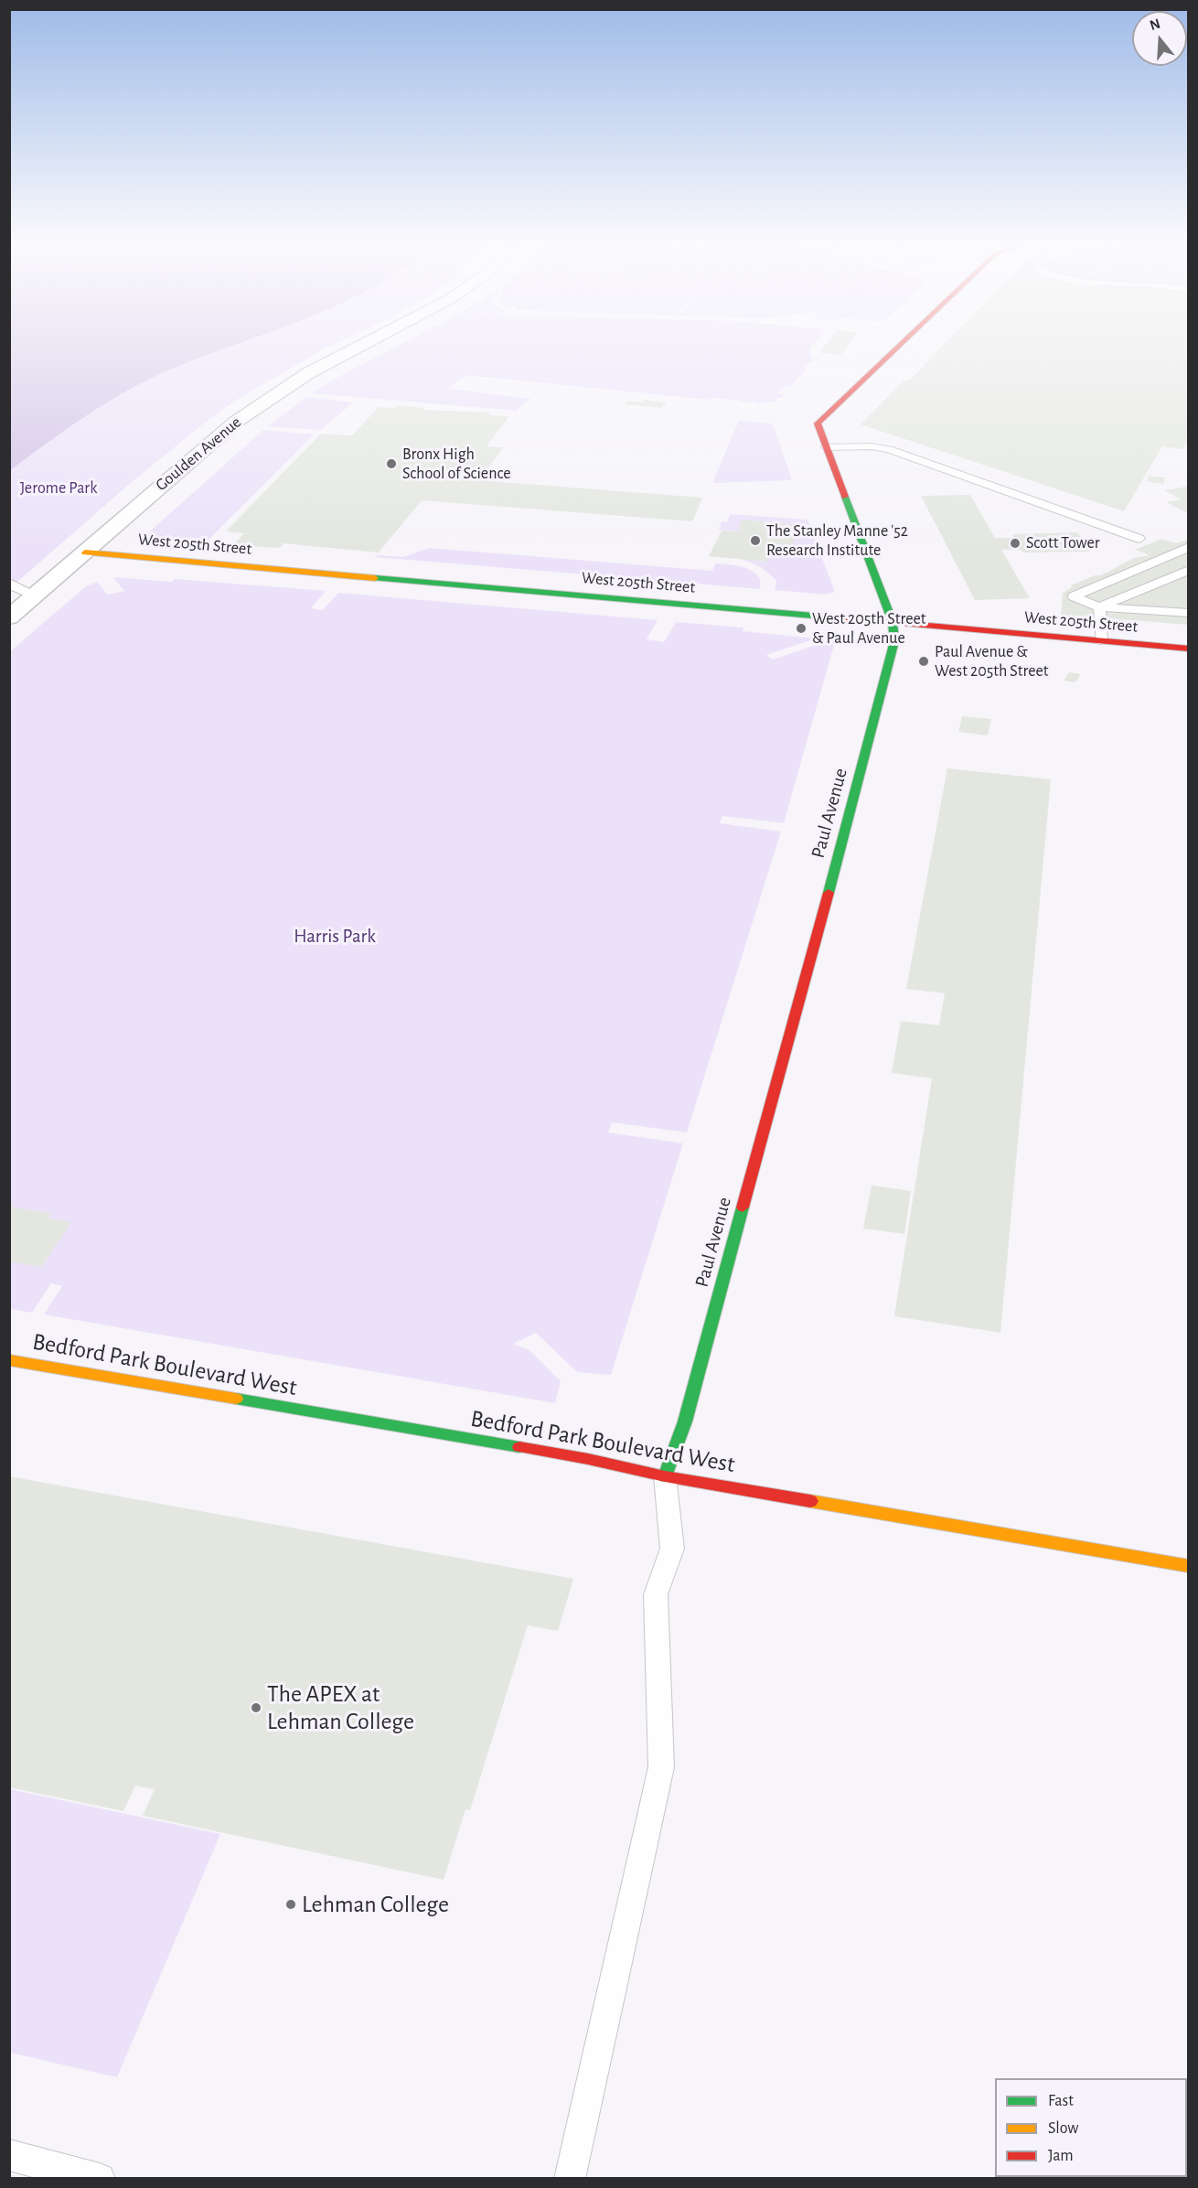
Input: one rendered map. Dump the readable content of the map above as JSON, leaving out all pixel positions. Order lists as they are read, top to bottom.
{
  "streets": {
    "street": [
      "Goulden Avenue",
      "West 205th Street",
      "Paul Avenue",
      "Bedford Park Boulevard West"
    ]
  },
  "crossings": [
    ["Goulden Avenue", "West 205th Street"],
    ["West 205th Street", "Paul Avenue"],
    ["Paul Avenue", "Bedford Park Boulevard West"]
  ],
  "parks": ["Jerome Park", "Harris Park"],
  "places": [
    "Bronx High School of Science",
    "The Stanley Manne '52 Research Institute",
    "Scott Tower",
    "West 205th Street & Paul Avenue",
    "Paul Avenue & West 205th Street",
    "The APEX at Lehman College",
    "Lehman College"
  ],
  "legend": ["Fast", "Slow", "Jam"],
  "north": "top"
}
